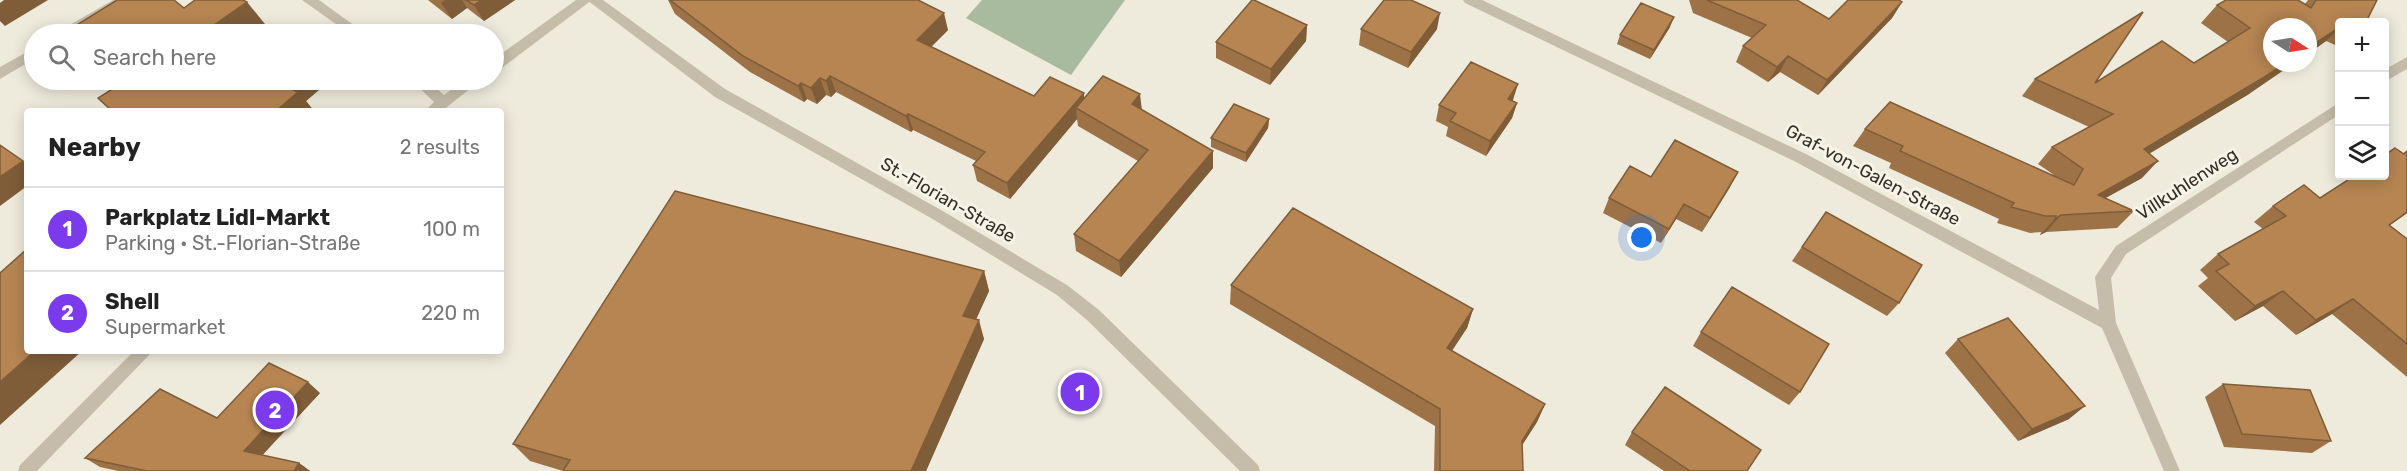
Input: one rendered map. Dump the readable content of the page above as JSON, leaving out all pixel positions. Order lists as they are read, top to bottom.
{
  "streets": {
    "street": ["Graf-von-Galen-Straße", "Villkuhlenweg", "St.-Florian-Straße"]
  },
  "crossings": [
    ["Graf-von-Galen-Straße", "Villkuhlenweg"]
  ],
  "north": "right",
  "page": {
    "map_buttons": ["+", "−"],
    "search": "Search here",
    "heading": ["Nearby", "2 results"],
    "list": [
      {
        "mark": "1",
        "name": "Parkplatz Lidl-Markt",
        "note": "Parking · St.-Florian-Straße",
        "value": "100 m"
      },
      {
        "mark": "2",
        "name": "Shell",
        "note": "Supermarket",
        "value": "220 m"
      }
    ],
    "pins": ["1", "2"]
  }
}
